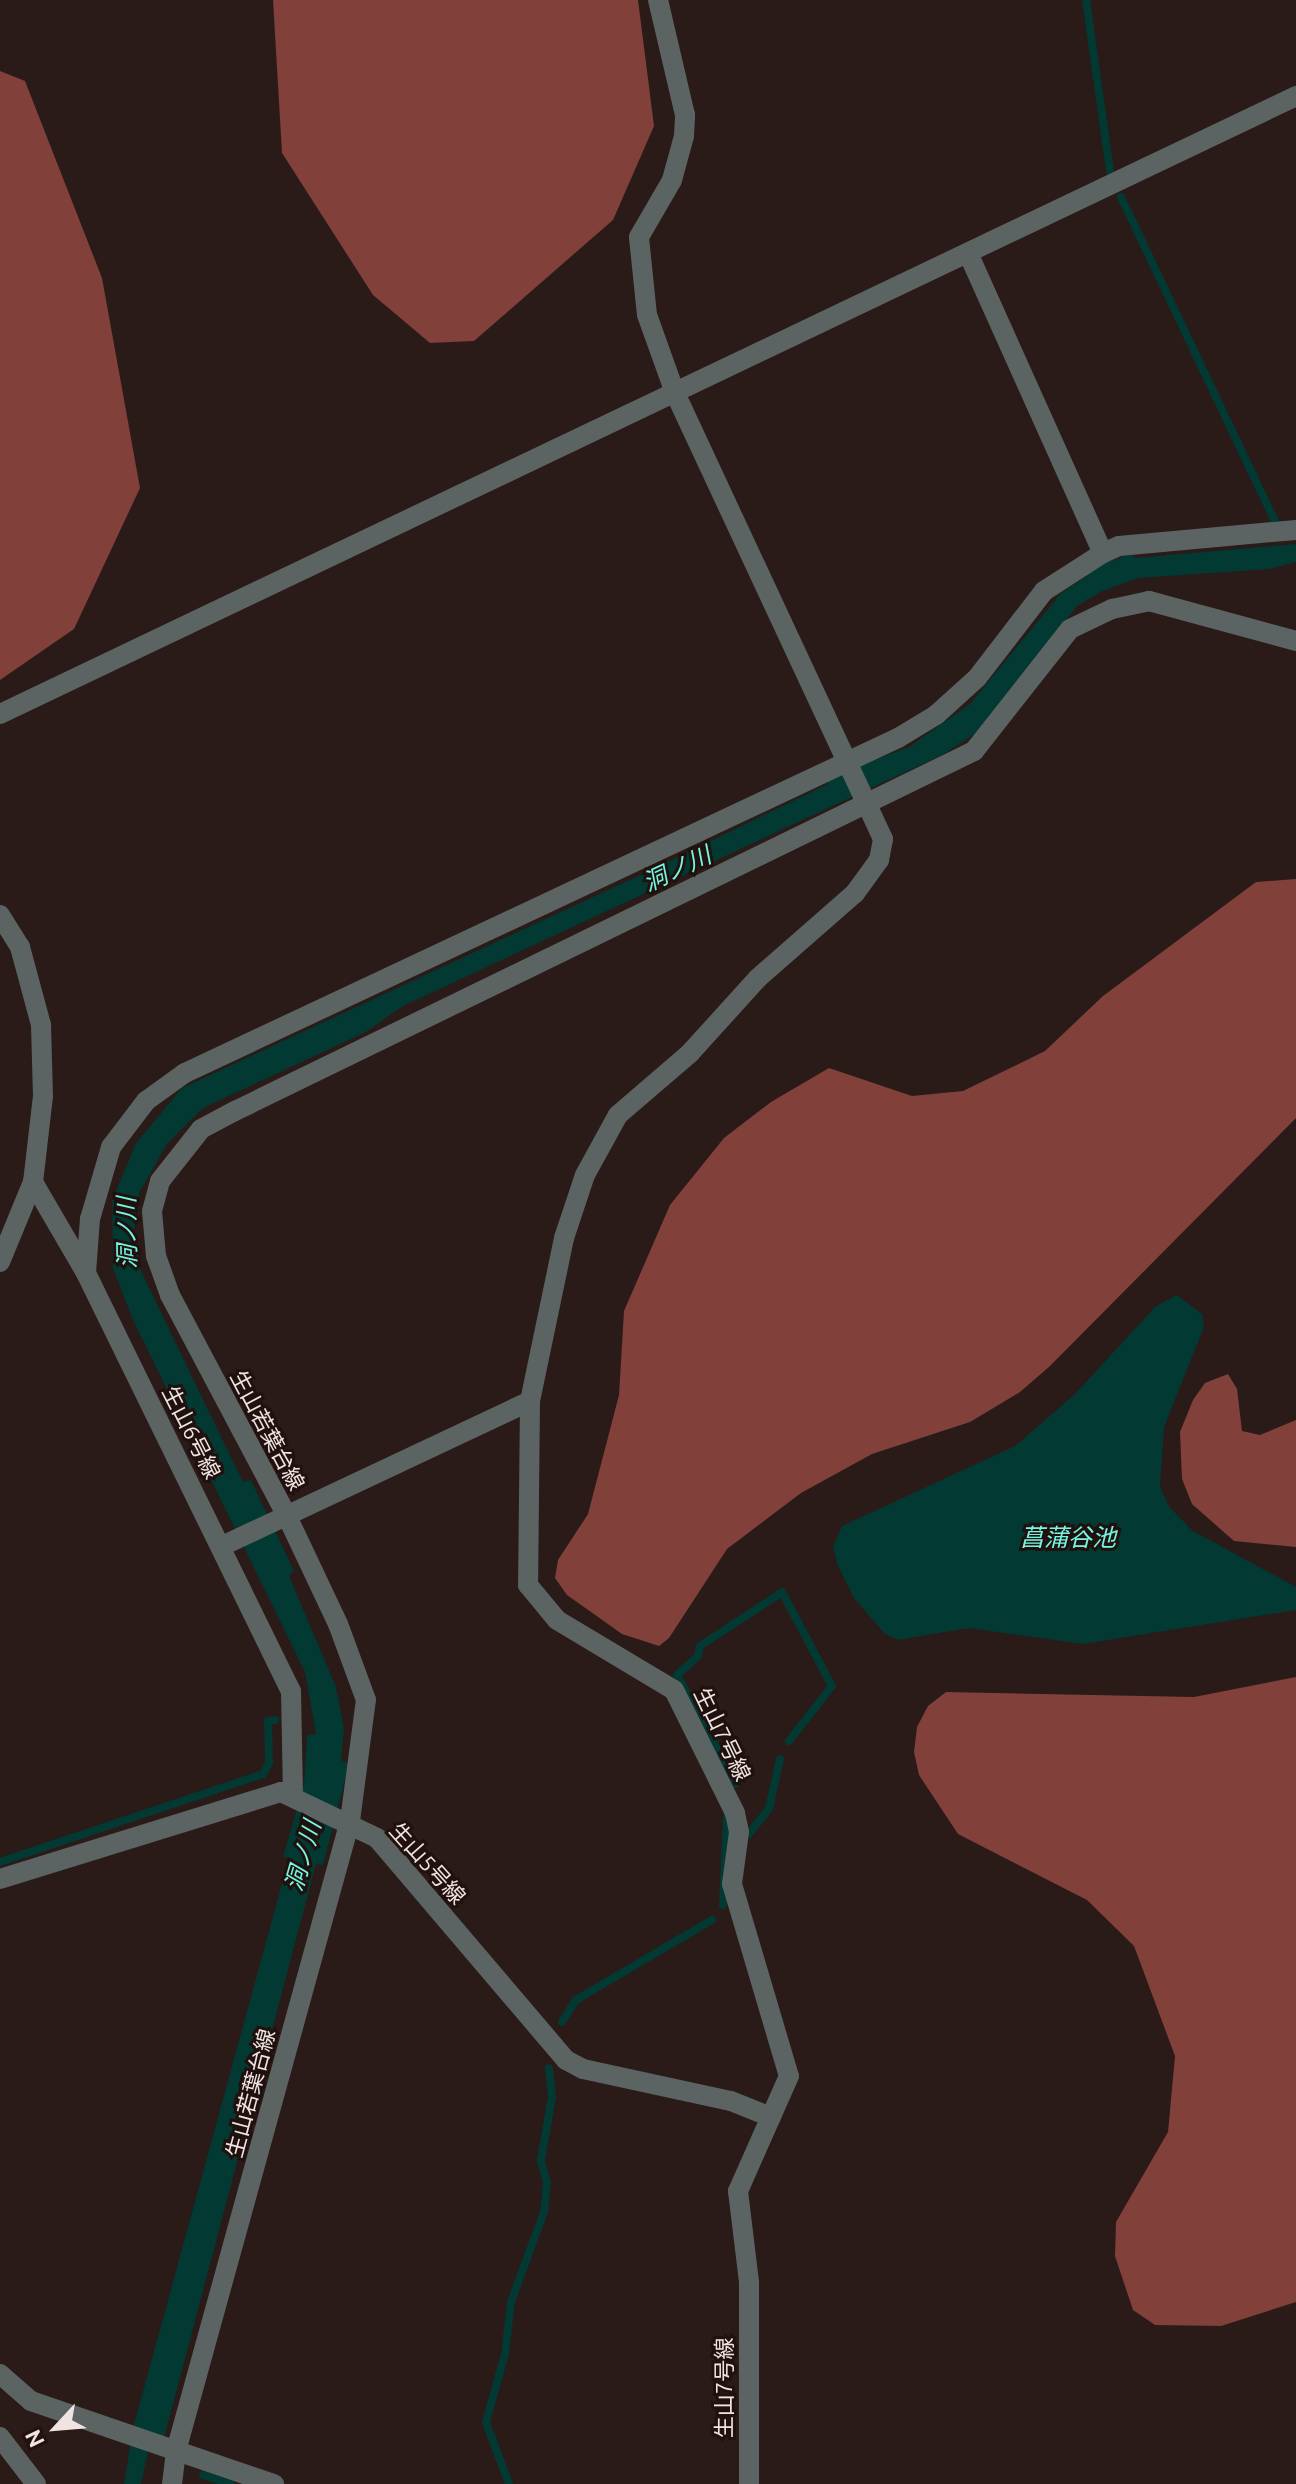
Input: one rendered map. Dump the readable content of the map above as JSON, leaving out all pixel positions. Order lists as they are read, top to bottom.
{
  "streets": {
    "street": [
      "生山若葉台線",
      "生山6号線",
      "生山7号線",
      "生山5号線"
    ]
  },
  "crossings": [
    ["生山若葉台線", "生山7号線"],
    ["生山若葉台線", "生山5号線"],
    ["生山6号線", "生山5号線"],
    ["生山7号線", "生山5号線"]
  ],
  "water": ["洞ノ川", "菖蒲谷池"],
  "north": "bottom left"
}
